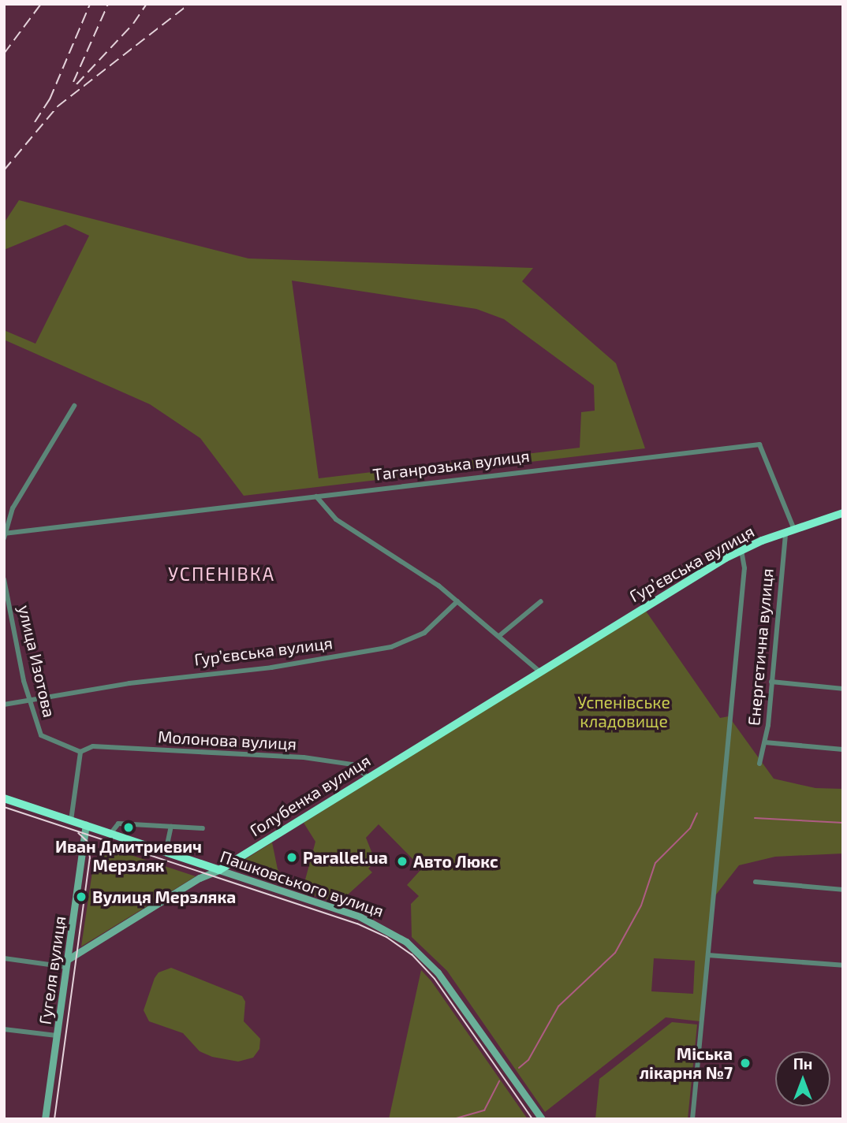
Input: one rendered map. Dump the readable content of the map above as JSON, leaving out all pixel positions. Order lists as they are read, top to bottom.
{
  "streets": {
    "highway": ["Гур’євська вулиця", "Голубенка вулиця", "Пашковського вулиця"],
    "street": [
      "Таганрозька вулиця",
      "Енергетична вулиця",
      "улица Изотова",
      "Молонова вулиця",
      "Гугеля вулиця"
    ]
  },
  "crossings": [
    ["Таганрозька вулиця", "Гур’євська вулиця"],
    ["Таганрозька вулиця", "Енергетична вулиця"],
    ["Гур’євська вулиця", "Енергетична вулиця"],
    ["Гур’євська вулиця", "улица Изотова"],
    ["Гур’євська вулиця", "Голубенка вулиця"],
    ["улица Изотова", "Молонова вулиця"],
    ["Молонова вулиця", "Голубенка вулиця"],
    ["Голубенка вулиця", "Пашковського вулиця"],
    ["Голубенка вулиця", "Гугеля вулиця"],
    ["Пашковського вулиця", "Гугеля вулиця"]
  ],
  "districts": ["УСПЕНІВКА"],
  "parks": ["Успенівське кладовище"],
  "places": [
    "Иван Дмитриевич Мерзляк",
    "Parallel.ua",
    "Авто Люкс",
    "Вулиця Мерзляка",
    "Міська лікарня №7"
  ],
  "north": "top"
}
